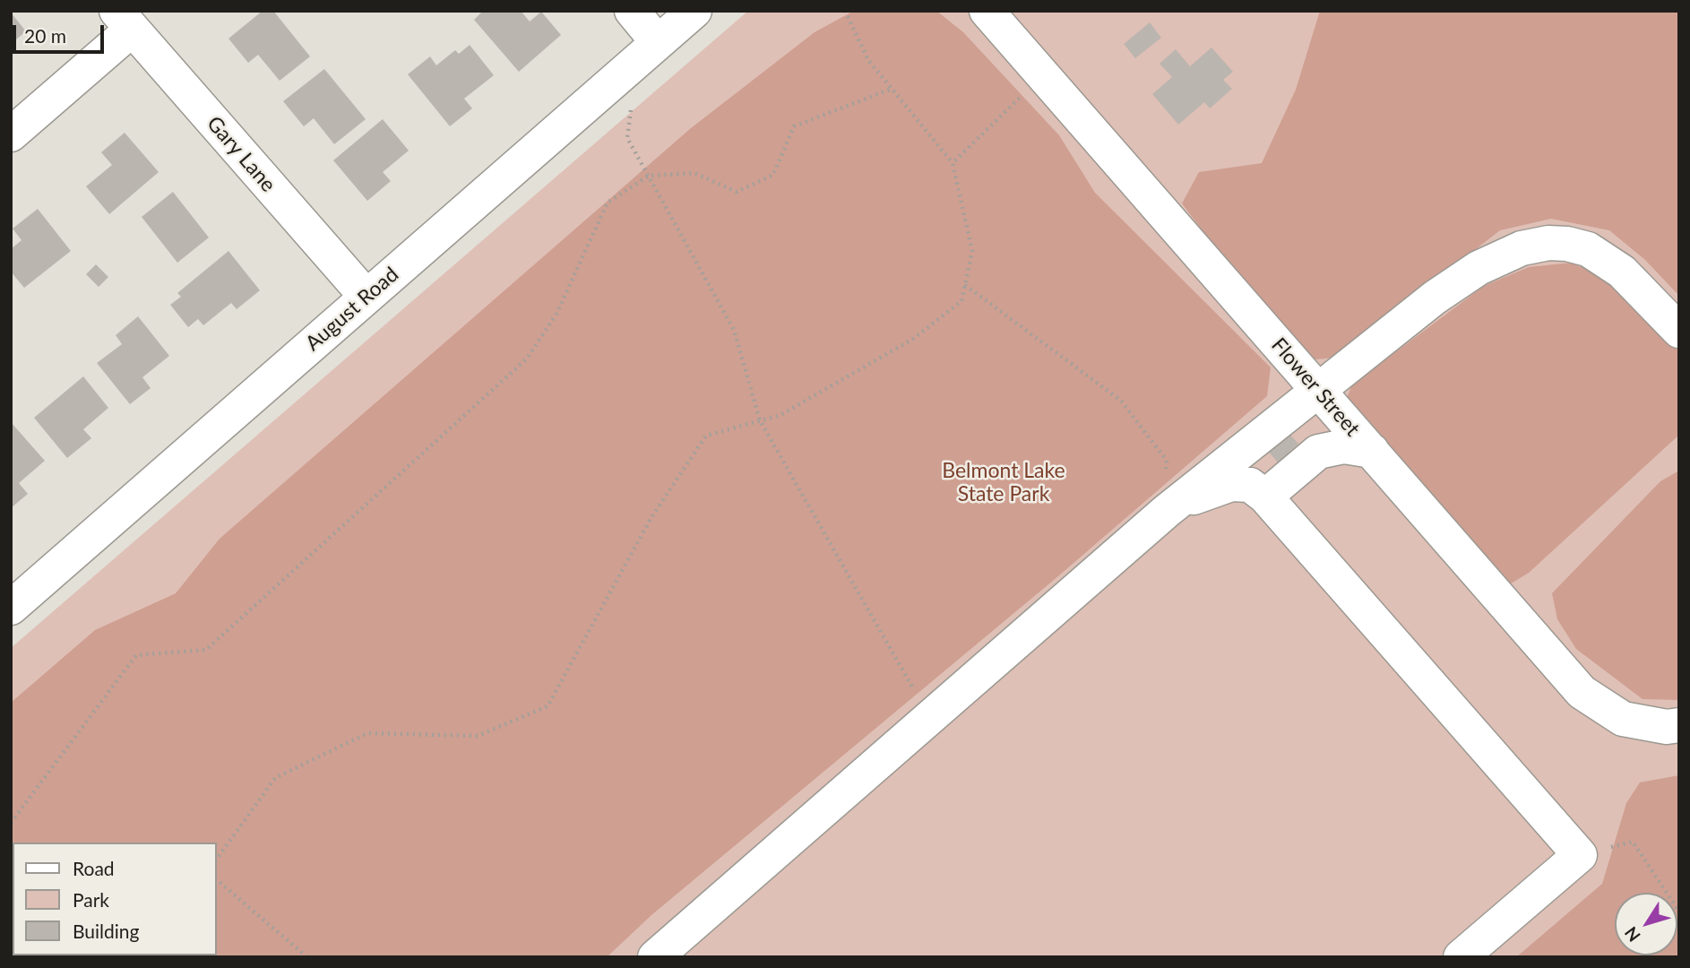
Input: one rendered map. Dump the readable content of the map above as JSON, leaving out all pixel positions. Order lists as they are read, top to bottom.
{
  "streets": {
    "street": ["Gary Lane", "August Road", "Flower Street"]
  },
  "crossings": [
    ["Gary Lane", "August Road"]
  ],
  "parks": ["Belmont Lake State Park"],
  "legend": ["Road", "Park", "Building"],
  "scale_bar": "20 m",
  "north": "bottom left"
}
